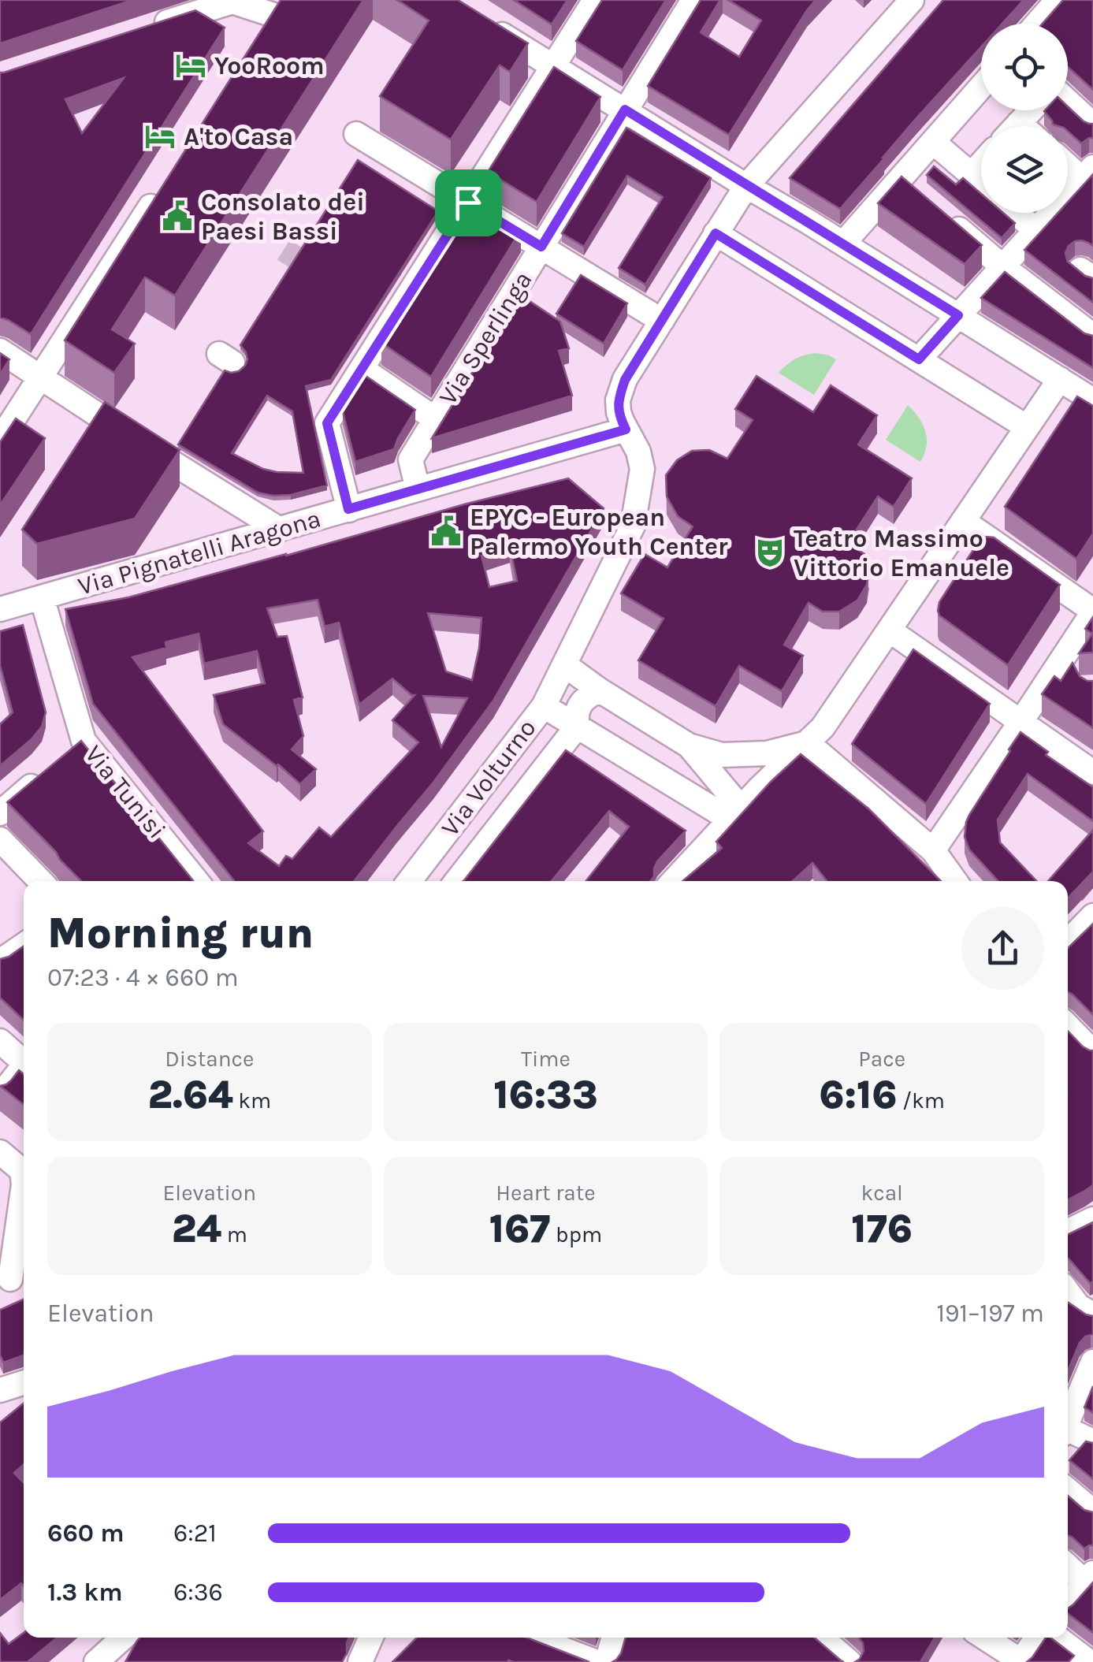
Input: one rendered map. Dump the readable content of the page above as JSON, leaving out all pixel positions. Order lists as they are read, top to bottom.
{
  "streets": {
    "street": [
      "Via Sperlinga",
      "Via Pignatelli Aragona",
      "Via Volturno",
      "Via Tunisi"
    ]
  },
  "crossings": [
    ["Via Sperlinga", "Via Pignatelli Aragona"],
    ["Via Pignatelli Aragona", "Via Volturno"],
    ["Via Pignatelli Aragona", "Via Tunisi"]
  ],
  "places": {
    "hotel": ["YooRoom", "A'to Casa"],
    "public building": ["Consolato dei Paesi Bassi", "EPYC - European Palermo Youth Center"],
    "theatre": ["Teatro Massimo Vittorio Emanuele"]
  },
  "page": {
    "heading": ["Morning run", "07:23 · 4 × 660 m"],
    "stats": [
      ["Distance", "2.64 km"],
      ["Time", "16:33"],
      ["Pace", "6:16 /km"],
      ["Elevation", "24 m"],
      ["Heart rate", "167 bpm"],
      ["kcal", "176"]
    ],
    "chart": ["Elevation", "191–197 m"],
    "list": [
      {
        "name": "660 m",
        "note": "6:21"
      },
      {
        "name": "1.3 km",
        "note": "6:36"
      }
    ]
  }
}
